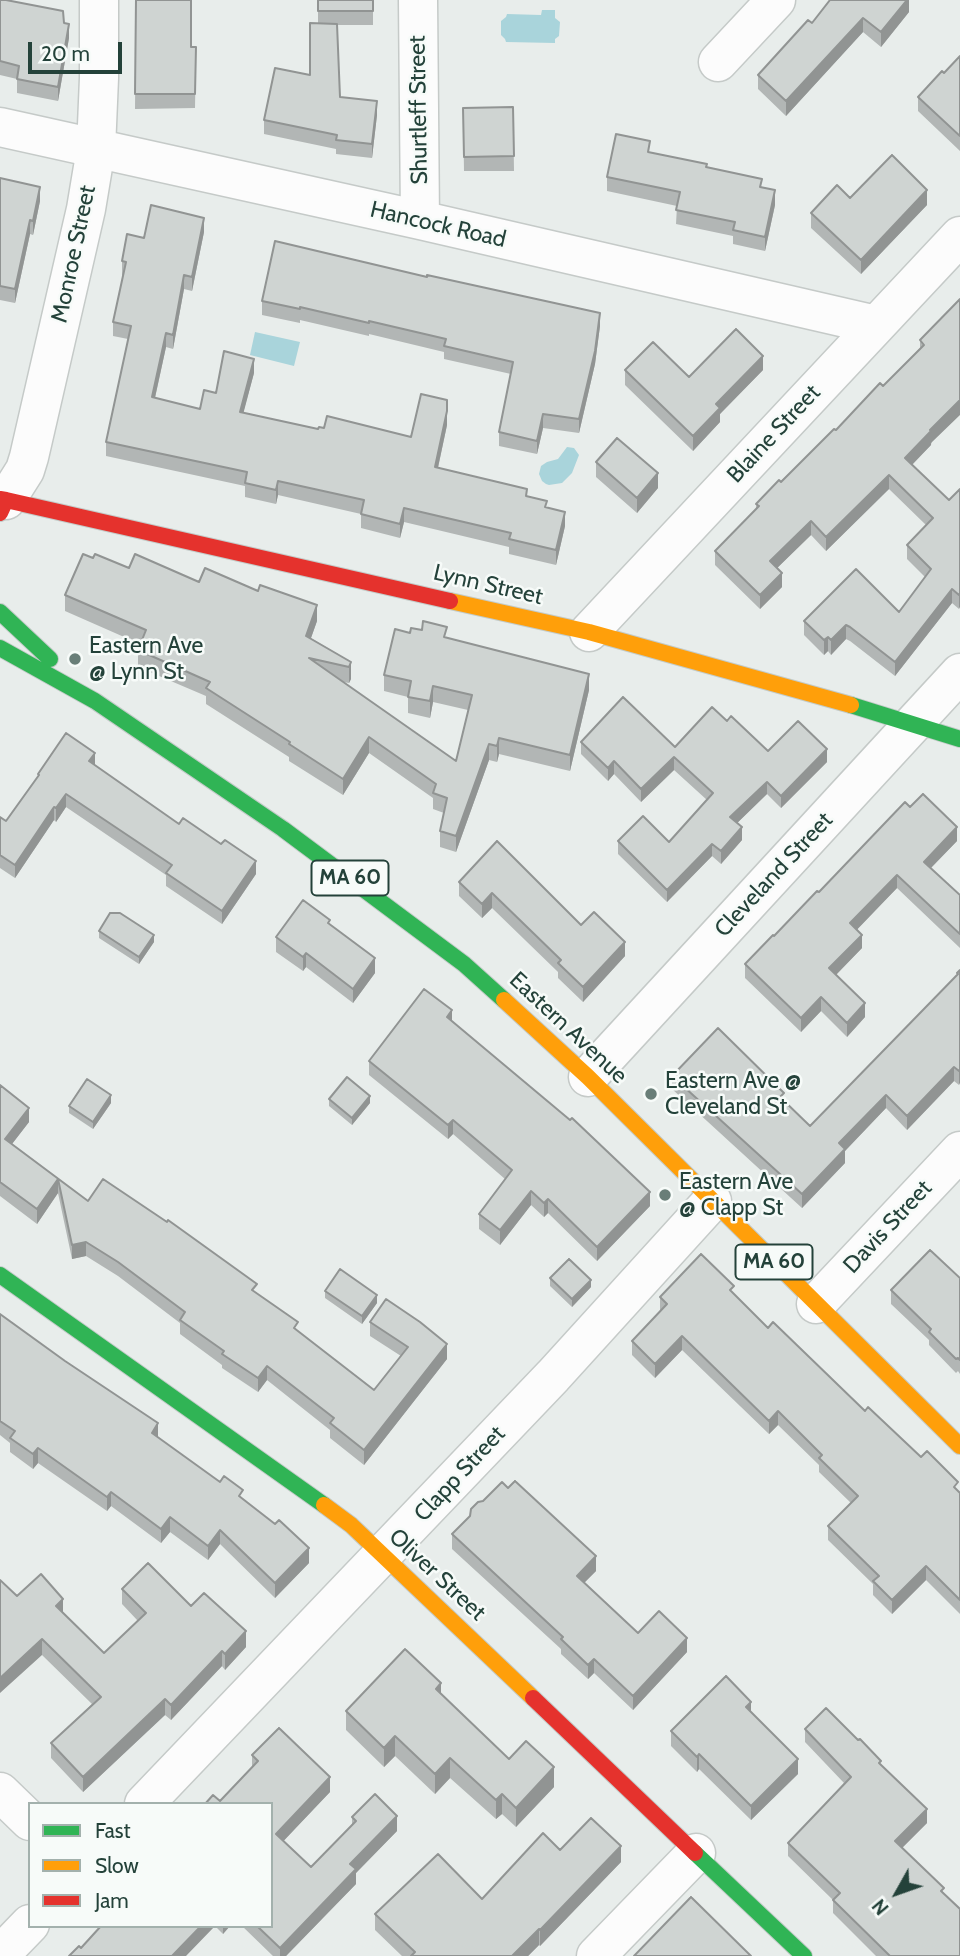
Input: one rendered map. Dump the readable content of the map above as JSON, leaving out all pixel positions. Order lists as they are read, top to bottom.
{
  "streets": {
    "main road": [
      "Lynn Street",
      "MA 60",
      "Eastern Avenue",
      "Oliver Street"
    ],
    "street": [
      "Shurtleff Street",
      "Hancock Road",
      "Monroe Street",
      "Blaine Street",
      "Cleveland Street",
      "Davis Street",
      "Clapp Street"
    ]
  },
  "crossings": [
    ["Shurtleff Street", "Hancock Road"],
    ["Hancock Road", "Monroe Street"],
    ["Hancock Road", "Blaine Street"],
    ["Monroe Street", "Lynn Street"],
    ["Blaine Street", "Lynn Street"],
    ["Lynn Street", "Cleveland Street"],
    ["Cleveland Street", "Eastern Avenue"],
    ["Eastern Avenue", "Davis Street"],
    ["Eastern Avenue", "Clapp Street"],
    ["Clapp Street", "Oliver Street"]
  ],
  "places": ["Eastern Ave @ Lynn St", "Eastern Ave @ Cleveland St", "Eastern Ave @ Clapp St"],
  "legend": ["Fast", "Slow", "Jam"],
  "scale_bar": "20 m",
  "north": "bottom left"
}
